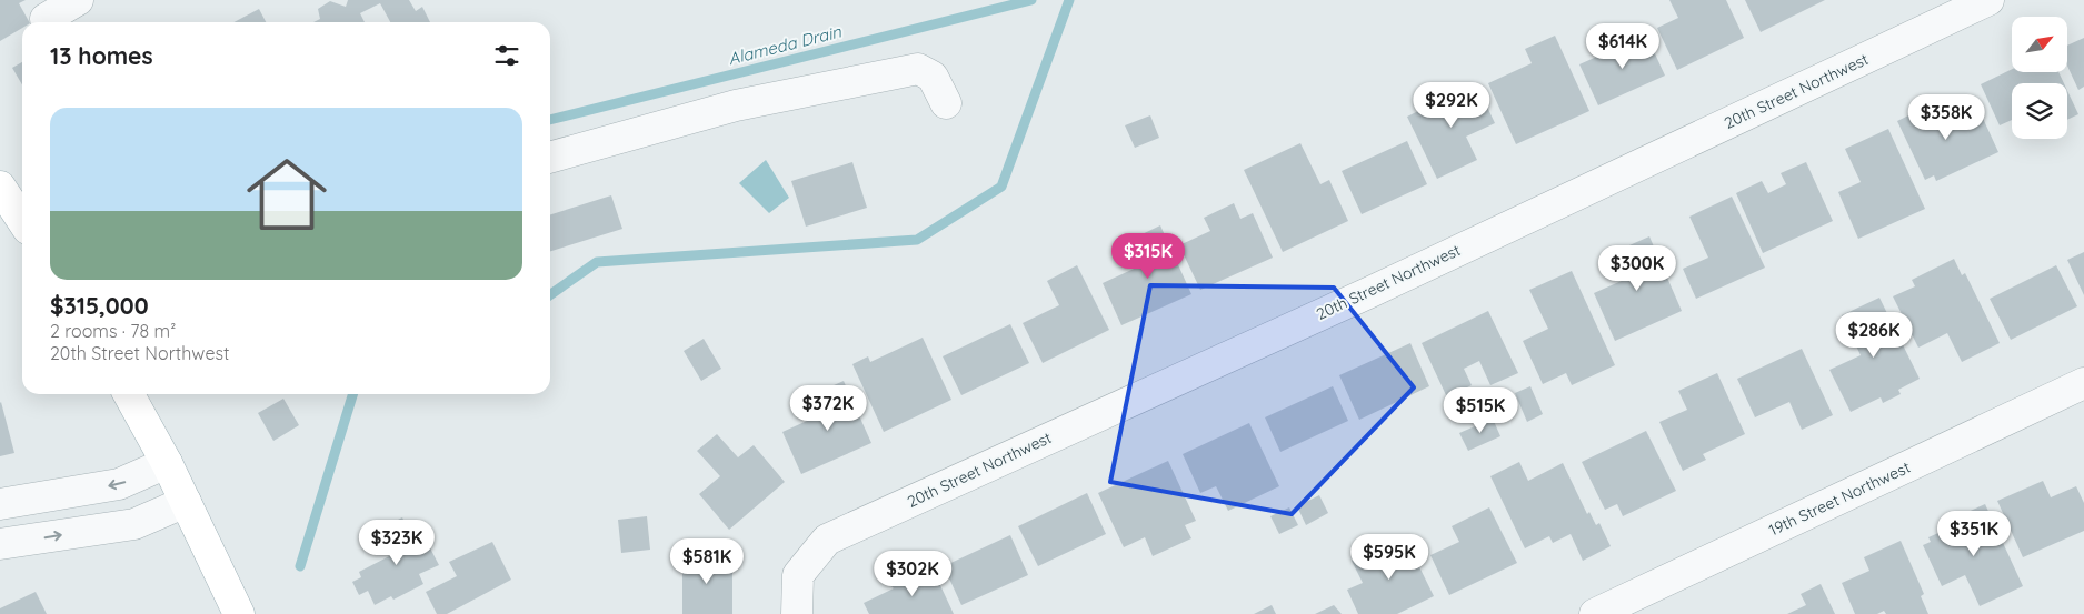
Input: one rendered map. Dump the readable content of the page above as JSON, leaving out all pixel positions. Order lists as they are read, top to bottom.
{
  "streets": {
    "street": ["20th Street Northwest", "19th Street Northwest"]
  },
  "water": ["Alameda Drain"],
  "north": "top right",
  "page": {
    "heading": "13 homes",
    "price": [
      "$614K",
      "$292K",
      "$358K",
      "$315K",
      "$300K",
      "$286K",
      "$372K",
      "$515K",
      "$351K",
      "$323K",
      "$595K",
      "$581K",
      "$302K"
    ],
    "list": [
      {
        "name": "$315,000",
        "note": "2 rooms · 78 m² · 20th Street Northwest"
      }
    ]
  }
}
